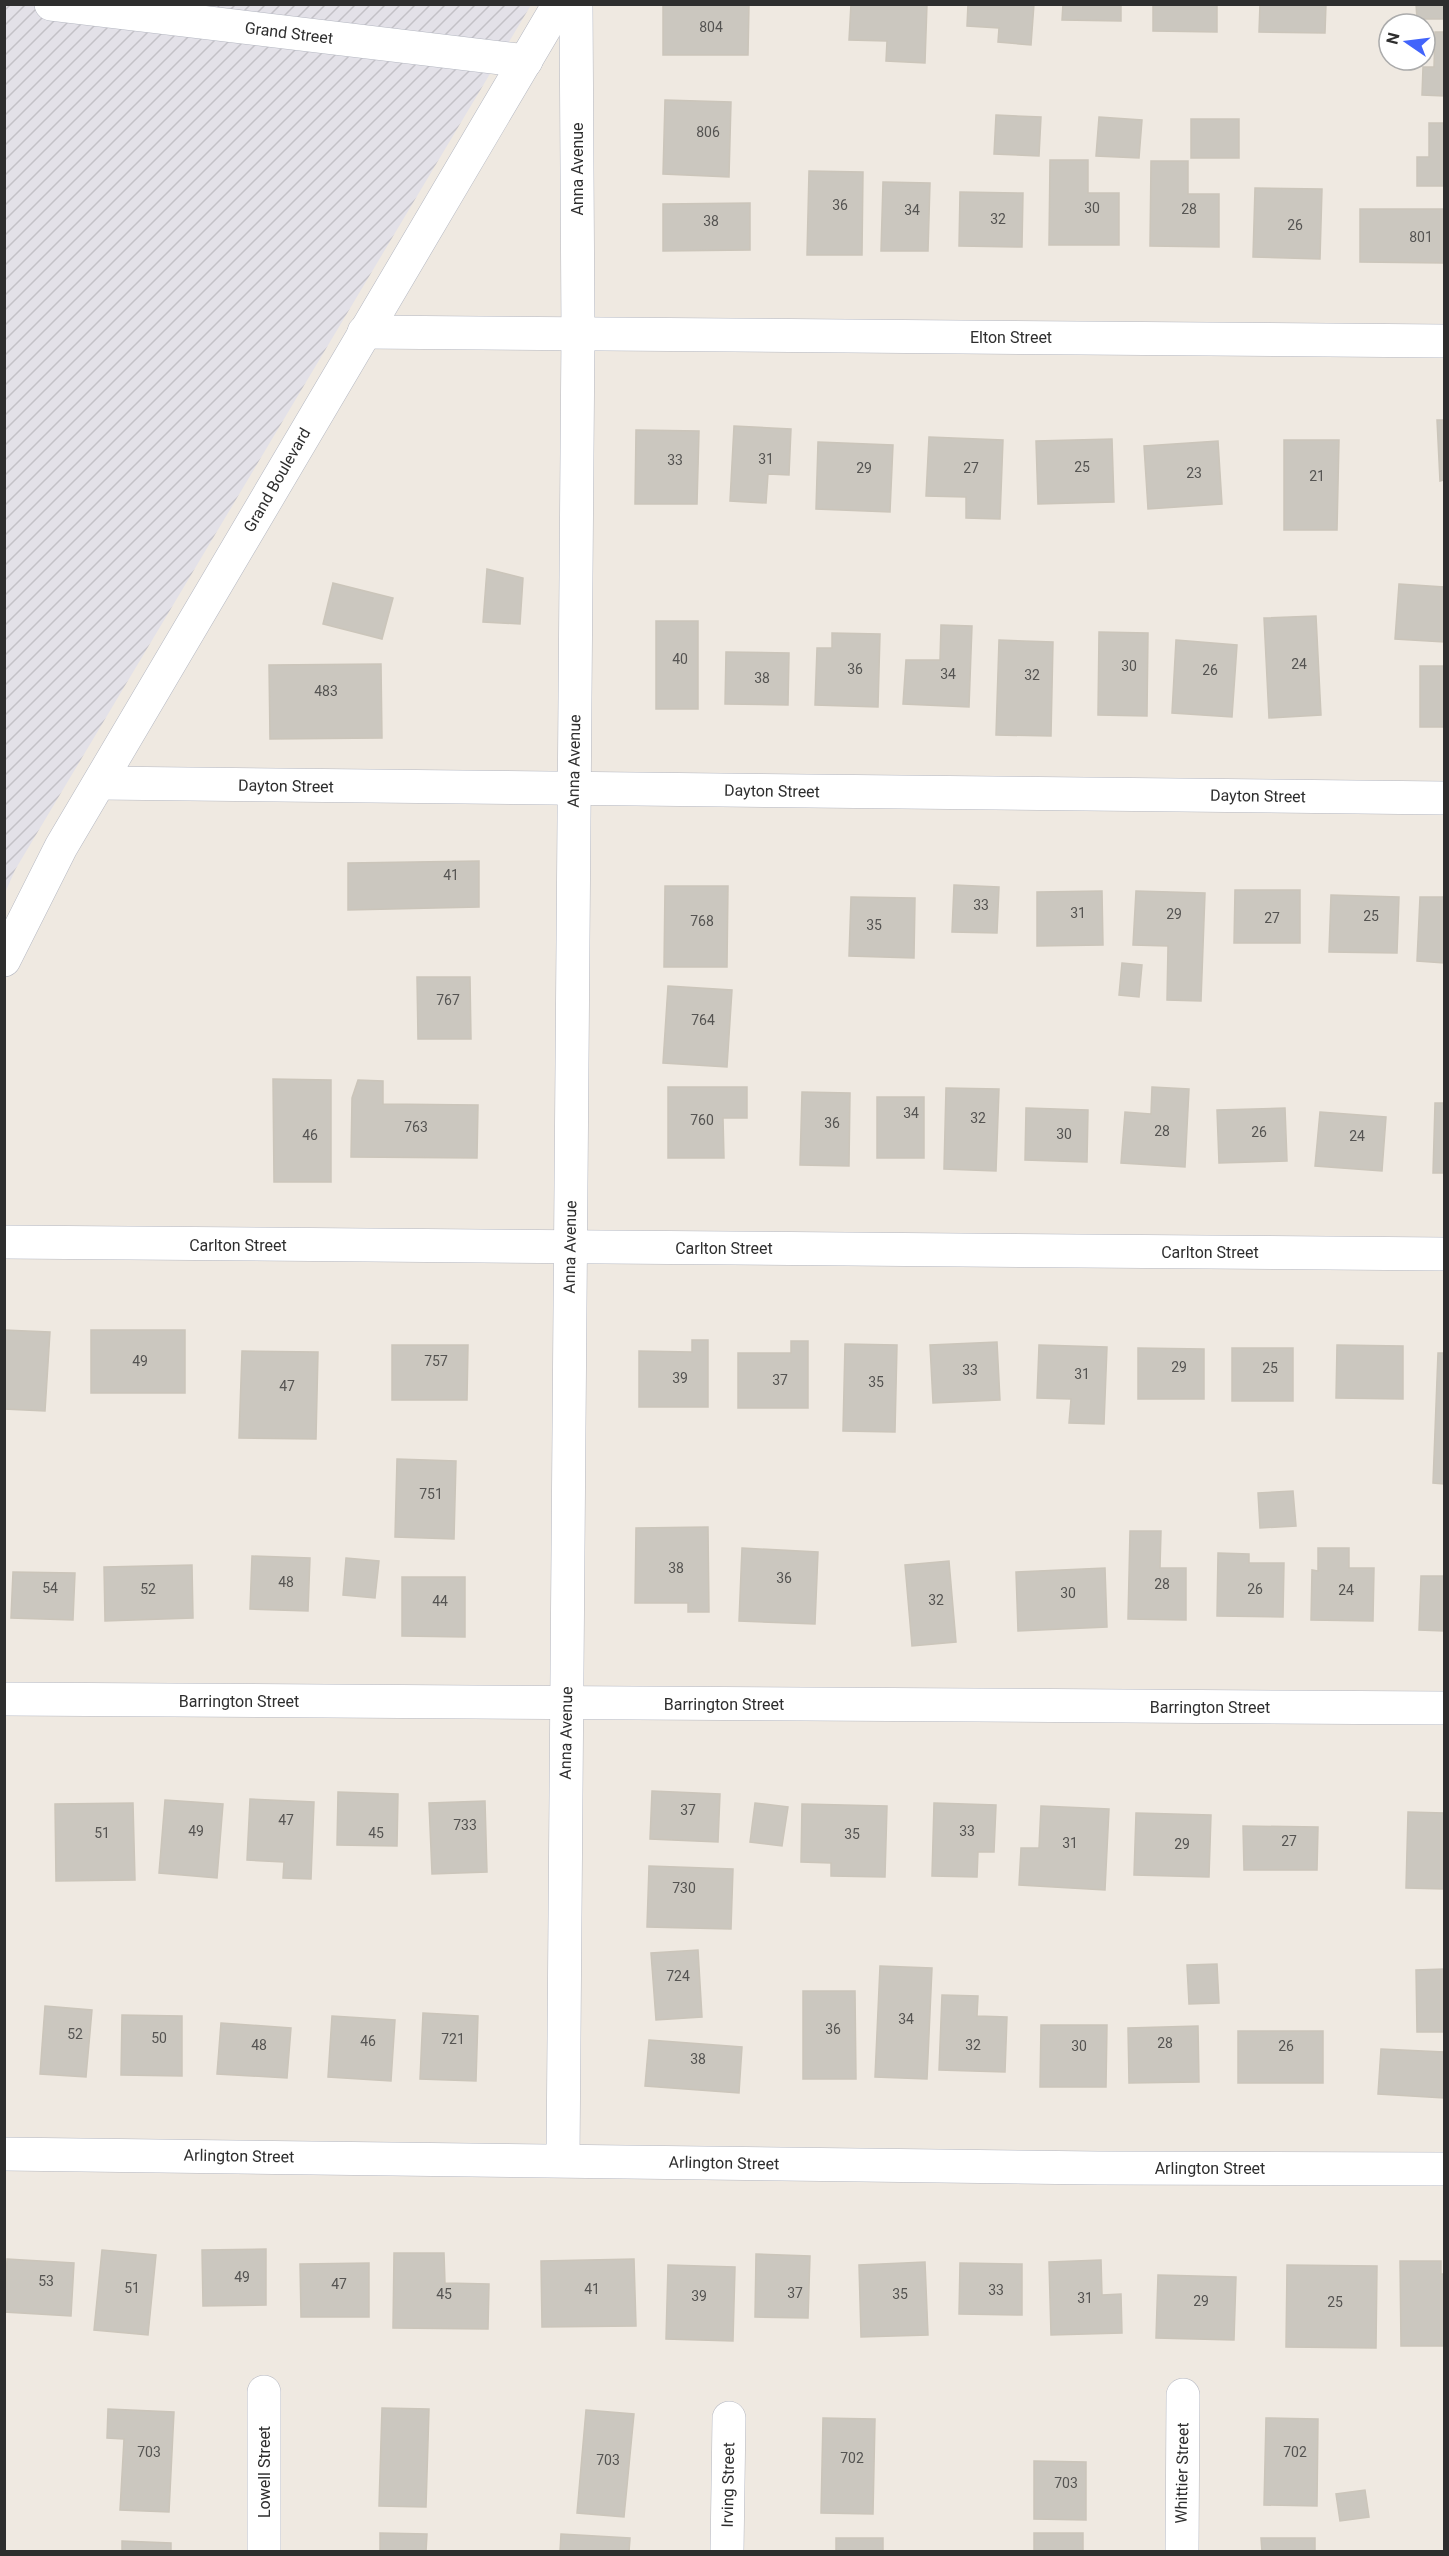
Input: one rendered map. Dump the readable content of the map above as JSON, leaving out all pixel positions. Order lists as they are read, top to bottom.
{
  "streets": {
    "street": [
      "Grand Street",
      "Anna Avenue",
      "Elton Street",
      "Grand Boulevard",
      "Dayton Street",
      "Carlton Street",
      "Barrington Street",
      "Arlington Street",
      "Lowell Street",
      "Whittier Street",
      "Irving Street"
    ]
  },
  "crossings": [
    ["Grand Street", "Grand Boulevard"],
    ["Anna Avenue", "Elton Street"],
    ["Anna Avenue", "Dayton Street"],
    ["Anna Avenue", "Carlton Street"],
    ["Anna Avenue", "Barrington Street"],
    ["Anna Avenue", "Arlington Street"],
    ["Grand Boulevard", "Dayton Street"]
  ],
  "house_numbers": [
    "804",
    "806",
    "36",
    "30",
    "28",
    "34",
    "32",
    "38",
    "26",
    "801",
    "31",
    "33",
    "25",
    "29",
    "27",
    "23",
    "21",
    "40",
    "24",
    "30",
    "36",
    "26",
    "34",
    "32",
    "38",
    "483",
    "41",
    "33",
    "31",
    "29",
    "25",
    "27",
    "768",
    "35",
    "767",
    "764",
    "34",
    "32",
    "760",
    "36",
    "763",
    "28",
    "26",
    "30",
    "46",
    "24",
    "49",
    "757",
    "29",
    "25",
    "33",
    "31",
    "39",
    "37",
    "35",
    "47",
    "751",
    "38",
    "36",
    "48",
    "28",
    "54",
    "52",
    "26",
    "24",
    "30",
    "32",
    "44",
    "37",
    "47",
    "733",
    "49",
    "33",
    "51",
    "45",
    "35",
    "27",
    "31",
    "29",
    "730",
    "724",
    "34",
    "36",
    "52",
    "50",
    "721",
    "46",
    "28",
    "48",
    "32",
    "30",
    "26",
    "38",
    "49",
    "53",
    "47",
    "51",
    "41",
    "33",
    "37",
    "45",
    "35",
    "39",
    "31",
    "29",
    "25",
    "703",
    "702",
    "702",
    "703",
    "703"
  ],
  "north": "left"
}
